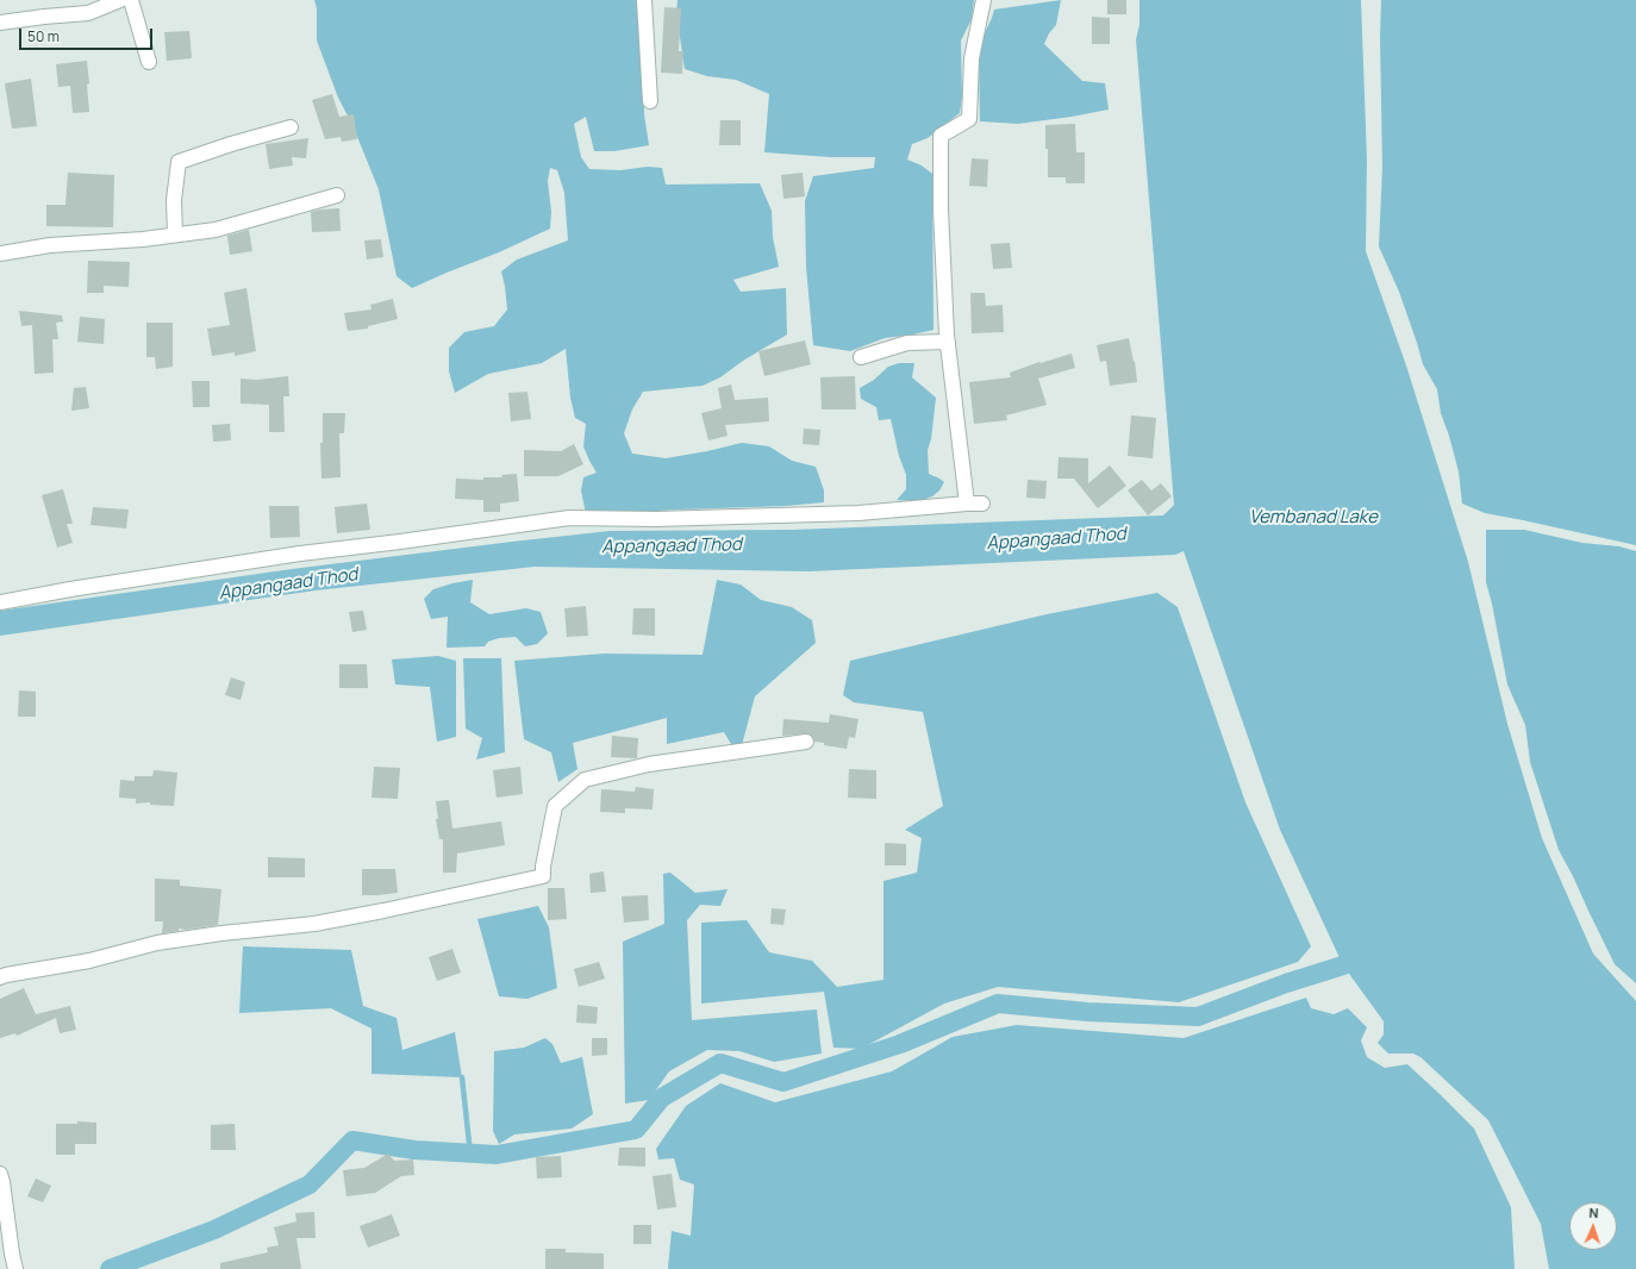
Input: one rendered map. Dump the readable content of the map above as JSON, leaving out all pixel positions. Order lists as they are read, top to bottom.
{
  "water": ["Vembanad Lake", "Appangaad Thod"],
  "scale_bar": "50 m",
  "north": "top"
}
